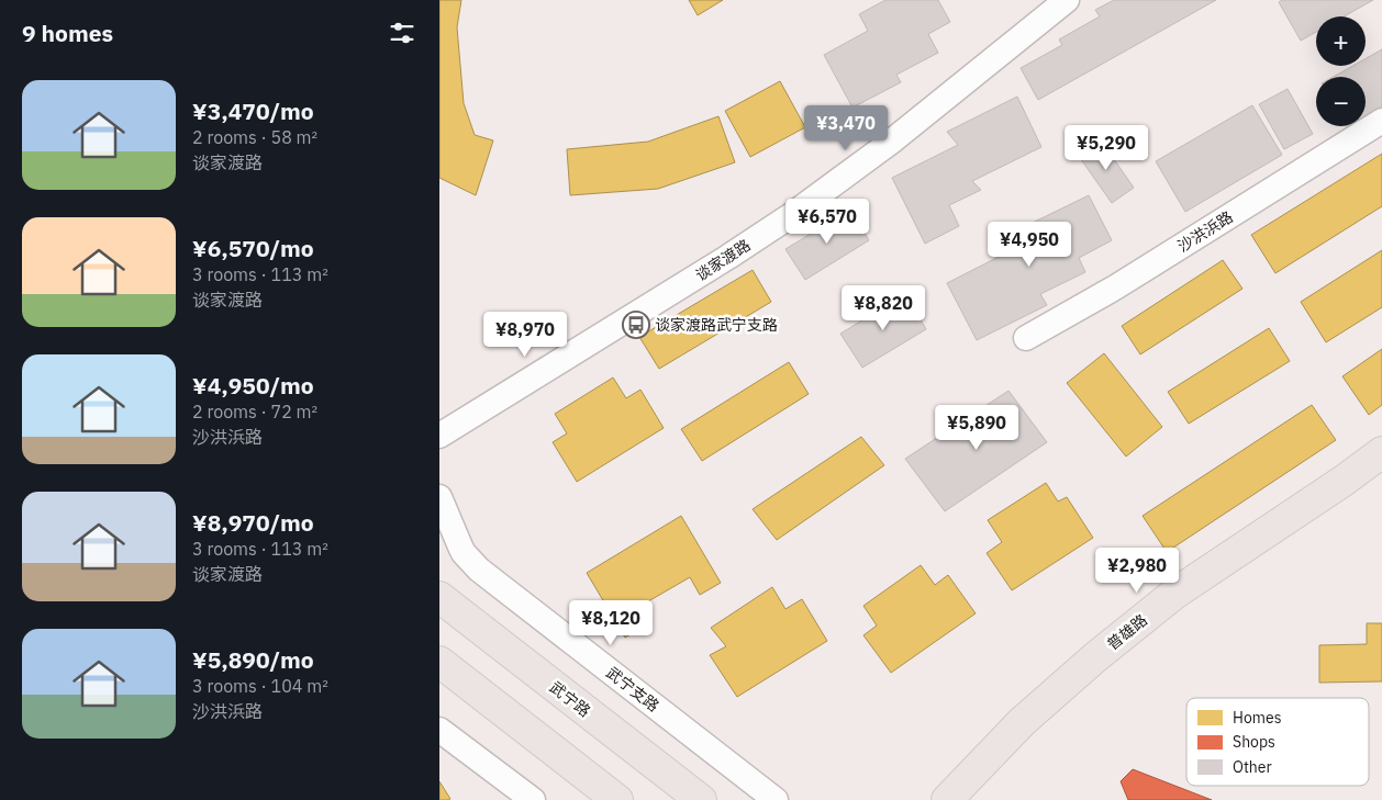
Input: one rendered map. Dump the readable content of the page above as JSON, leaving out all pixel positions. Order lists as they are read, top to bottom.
{
  "streets": {
    "main road": ["普雄路", "武宁路"],
    "street": ["沙洪浜路", "谈家渡路", "武宁支路"]
  },
  "places": {
    "bus stop": ["谈家渡路武宁支路"]
  },
  "legend": ["Homes", "Shops", "Other"],
  "page": {
    "heading": "9 homes",
    "map_buttons": ["+", "−"],
    "list": [
      {
        "name": "¥3,470/mo",
        "note": "2 rooms · 58 m² · 谈家渡路"
      },
      {
        "name": "¥6,570/mo",
        "note": "3 rooms · 113 m² · 谈家渡路"
      },
      {
        "name": "¥4,950/mo",
        "note": "2 rooms · 72 m² · 沙洪浜路"
      },
      {
        "name": "¥8,970/mo",
        "note": "3 rooms · 113 m² · 谈家渡路"
      },
      {
        "name": "¥5,890/mo",
        "note": "3 rooms · 104 m² · 沙洪浜路"
      }
    ],
    "price": [
      "¥3,470",
      "¥5,290",
      "¥6,570",
      "¥4,950",
      "¥8,820",
      "¥8,970",
      "¥5,890",
      "¥2,980",
      "¥8,120"
    ]
  }
}
